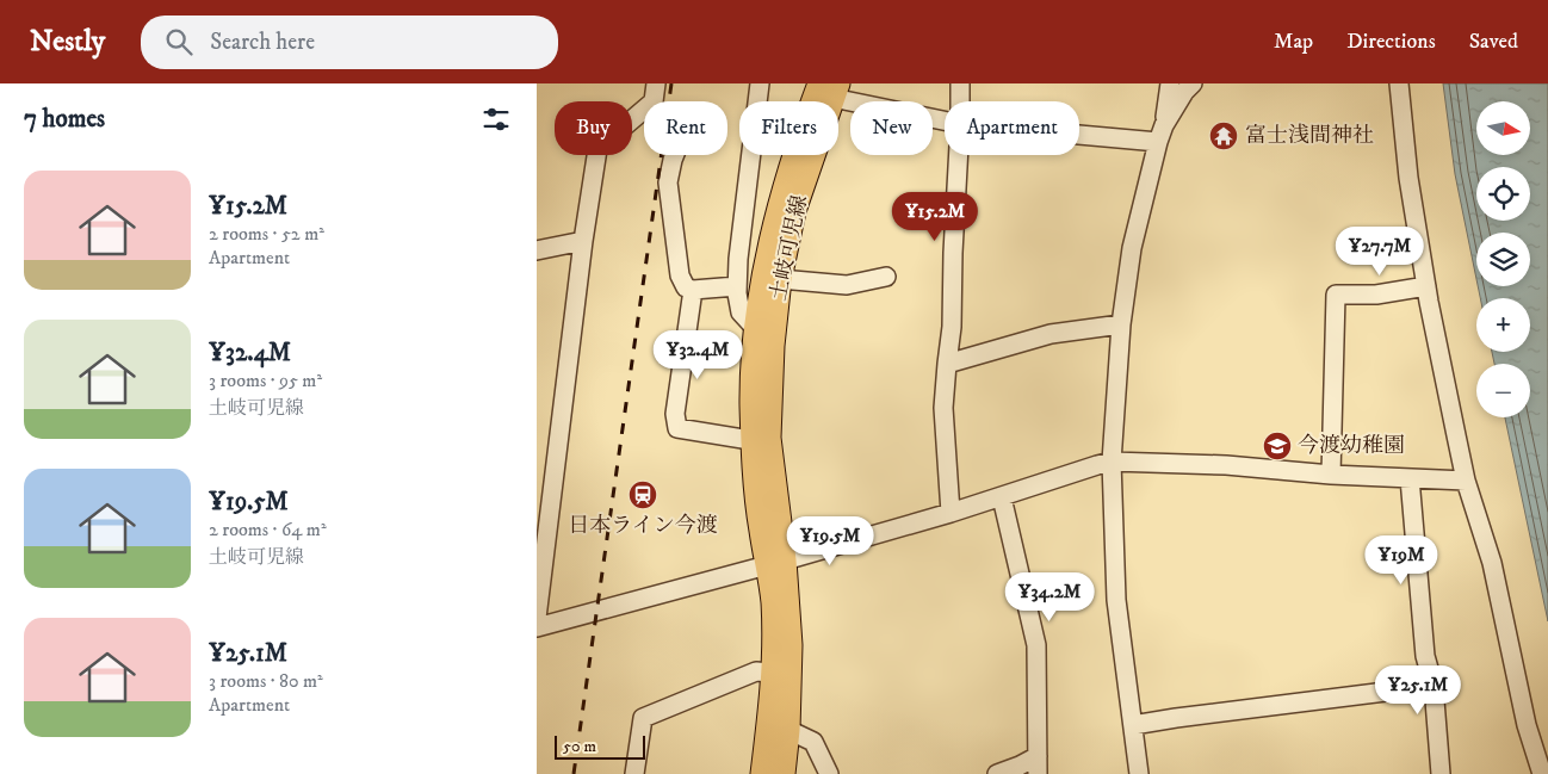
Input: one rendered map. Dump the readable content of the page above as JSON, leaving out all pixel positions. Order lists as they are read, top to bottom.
{
  "streets": {
    "main road": ["土岐可児線"]
  },
  "places": {
    "temple": ["富士浅間神社"],
    "school or university": ["今渡幼稚園"],
    "station": ["日本ライン今渡"]
  },
  "scale_bar": "50 m",
  "north": "right",
  "page": {
    "header": "Nestly",
    "search": "Search here",
    "nav": ["Map", "Directions", "Saved"],
    "heading": "7 homes",
    "map_buttons": ["+", "−"],
    "chip": [
      "Buy",
      "Rent",
      "Filters",
      "New",
      "Apartment"
    ],
    "list": [
      {
        "name": "¥15.2M",
        "note": "2 rooms · 52 m² · Apartment"
      },
      {
        "name": "¥32.4M",
        "note": "3 rooms · 95 m² · 土岐可児線"
      },
      {
        "name": "¥19.5M",
        "note": "2 rooms · 64 m² · 土岐可児線"
      },
      {
        "name": "¥25.1M",
        "note": "3 rooms · 80 m² · Apartment"
      }
    ],
    "price": [
      "¥15.2M",
      "¥27.7M",
      "¥32.4M",
      "¥19.5M",
      "¥19M",
      "¥34.2M",
      "¥25.1M"
    ],
    "scale": "50 m"
  }
}
